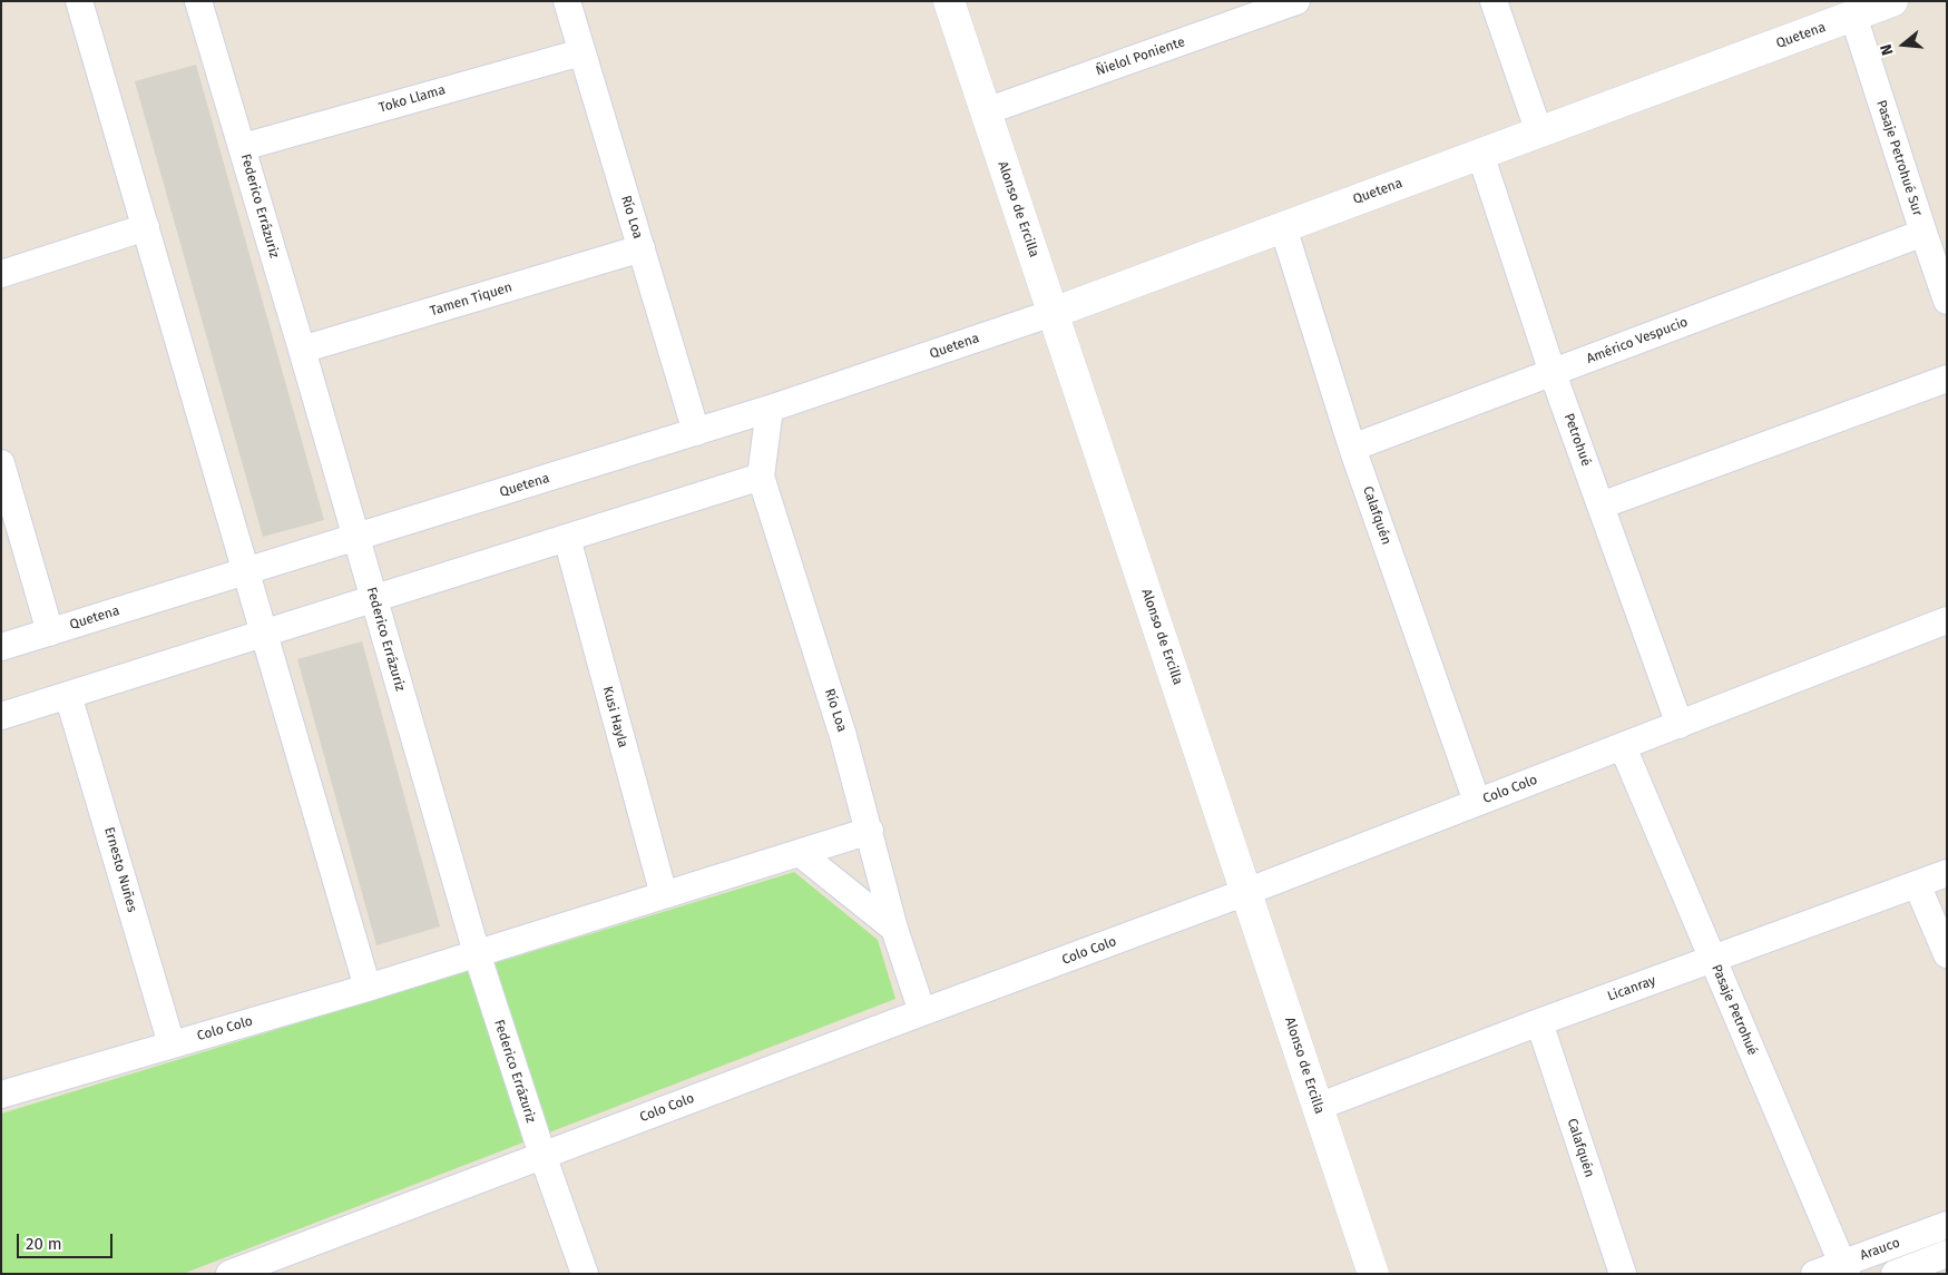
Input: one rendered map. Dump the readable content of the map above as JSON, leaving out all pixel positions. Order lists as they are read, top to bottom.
{
  "streets": {
    "street": [
      "Quetena",
      "Ñielol Poniente",
      "Toko Llama",
      "Pasaje Petrohué Sur",
      "Federico Errázuriz",
      "Alonso de Ercilla",
      "Río Loa",
      "Tamen Tiquen",
      "Américo Vespucio",
      "Petrohué",
      "Calafquén",
      "Kusi Hayla",
      "Colo Colo",
      "Ernesto Nuñes",
      "Licanray",
      "Pasaje Petrohué",
      "Arauco"
    ]
  },
  "crossings": [
    ["Quetena", "Pasaje Petrohué Sur"],
    ["Quetena", "Federico Errázuriz"],
    ["Quetena", "Alonso de Ercilla"],
    ["Quetena", "Río Loa"],
    ["Quetena", "Petrohué"],
    ["Quetena", "Calafquén"],
    ["Ñielol Poniente", "Alonso de Ercilla"],
    ["Toko Llama", "Federico Errázuriz"],
    ["Toko Llama", "Río Loa"],
    ["Pasaje Petrohué Sur", "Américo Vespucio"],
    ["Federico Errázuriz", "Tamen Tiquen"],
    ["Federico Errázuriz", "Colo Colo"],
    ["Alonso de Ercilla", "Colo Colo"],
    ["Alonso de Ercilla", "Licanray"],
    ["Río Loa", "Tamen Tiquen"],
    ["Río Loa", "Colo Colo"],
    ["Américo Vespucio", "Petrohué"],
    ["Américo Vespucio", "Calafquén"],
    ["Petrohué", "Colo Colo"],
    ["Calafquén", "Colo Colo"],
    ["Calafquén", "Licanray"],
    ["Kusi Hayla", "Colo Colo"],
    ["Colo Colo", "Ernesto Nuñes"],
    ["Colo Colo", "Pasaje Petrohué"],
    ["Licanray", "Pasaje Petrohué"],
    ["Pasaje Petrohué", "Arauco"]
  ],
  "scale_bar": "20 m",
  "north": "left"
}
